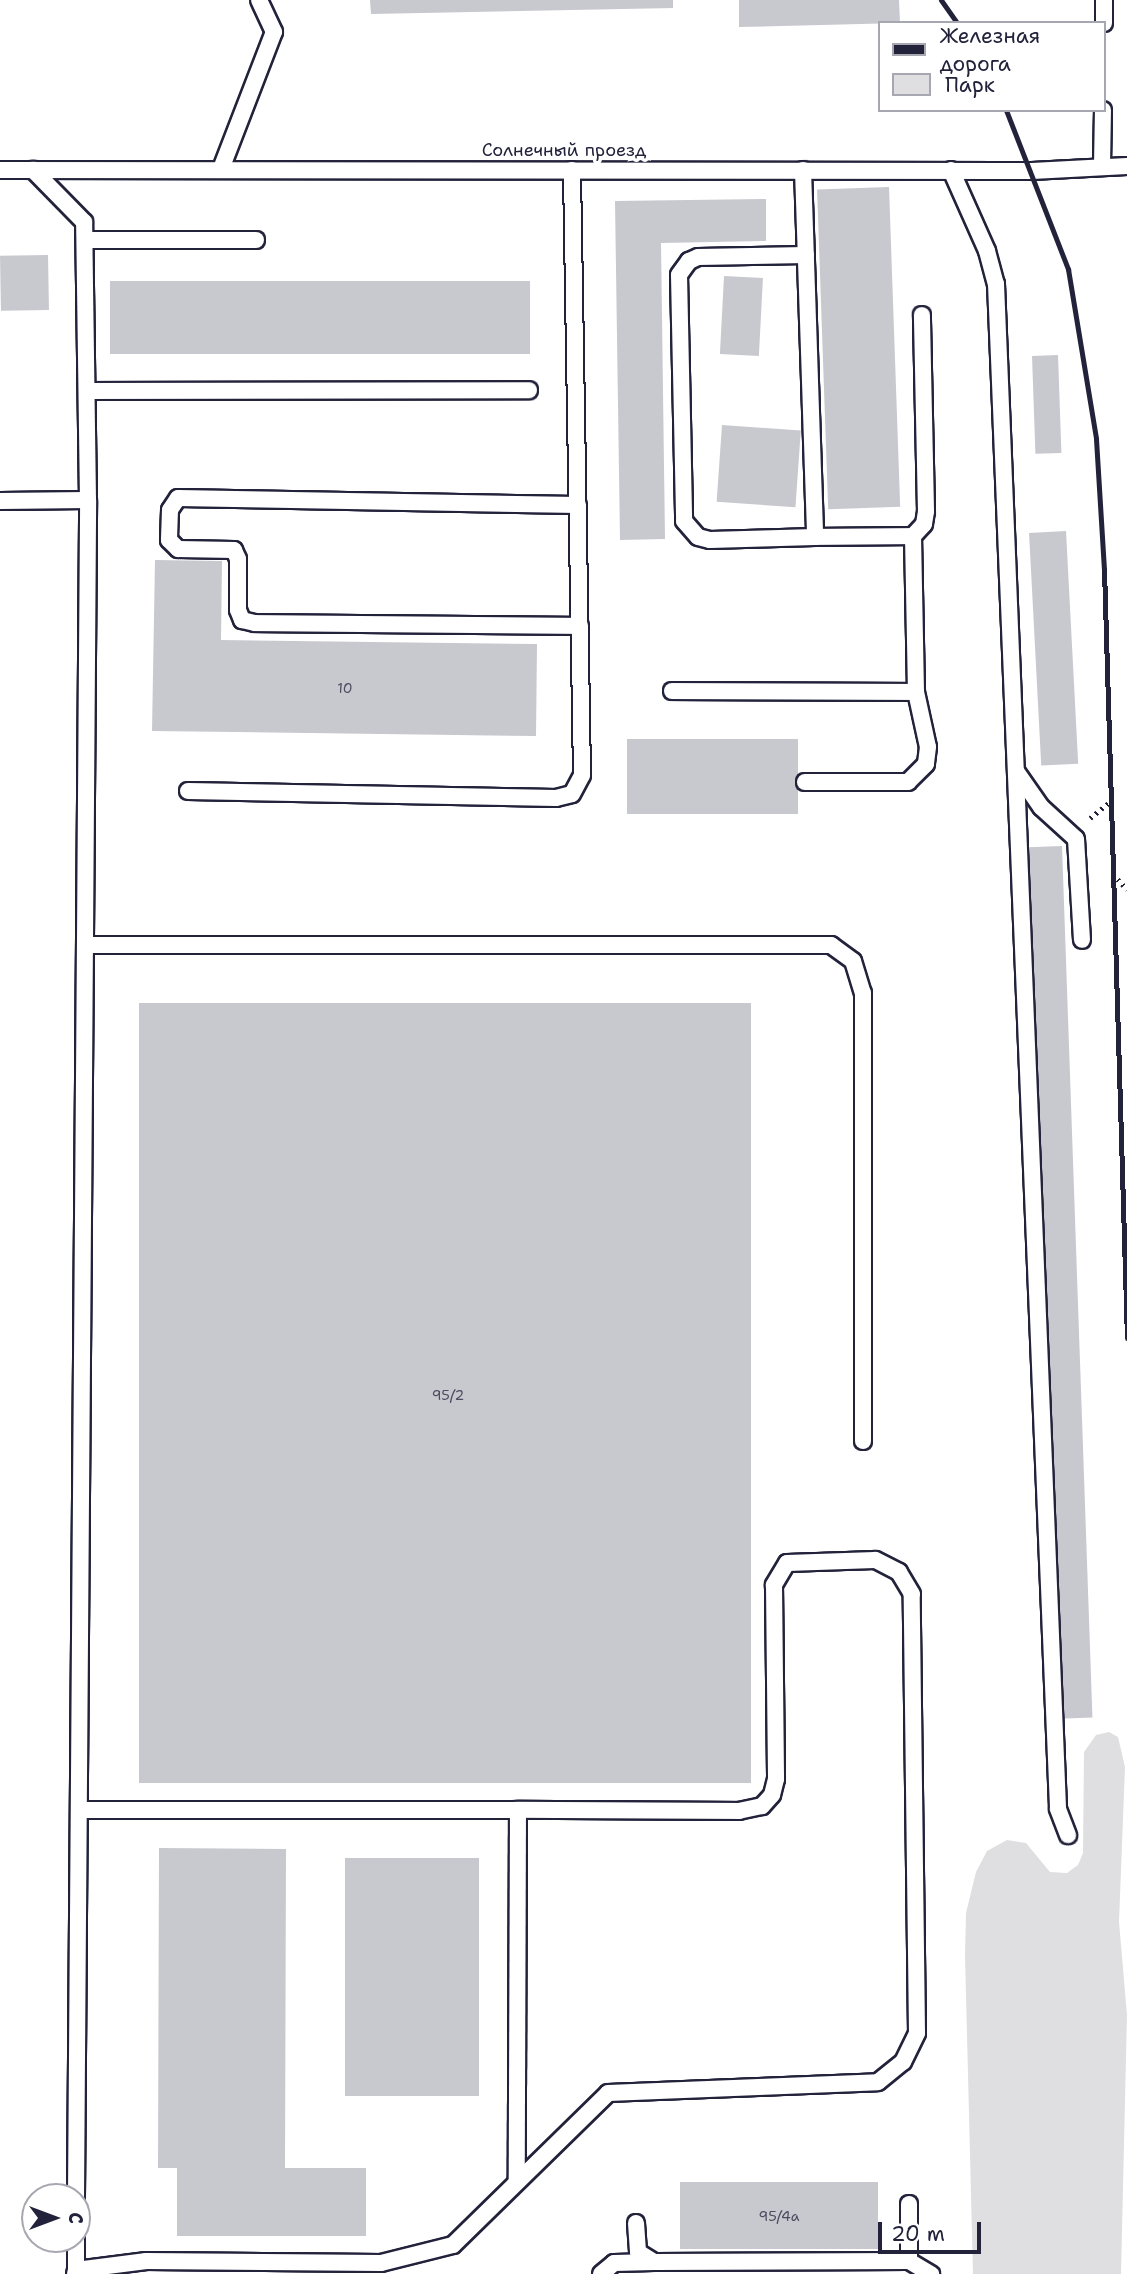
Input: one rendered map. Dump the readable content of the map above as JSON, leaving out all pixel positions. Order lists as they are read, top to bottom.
{
  "streets": {
    "lane": ["Солнечный проезд"]
  },
  "house_numbers": ["10", "95/2", "95/4а"],
  "legend": ["Железная дорога", "Парк"],
  "scale_bar": "20 m",
  "north": "right"
}
